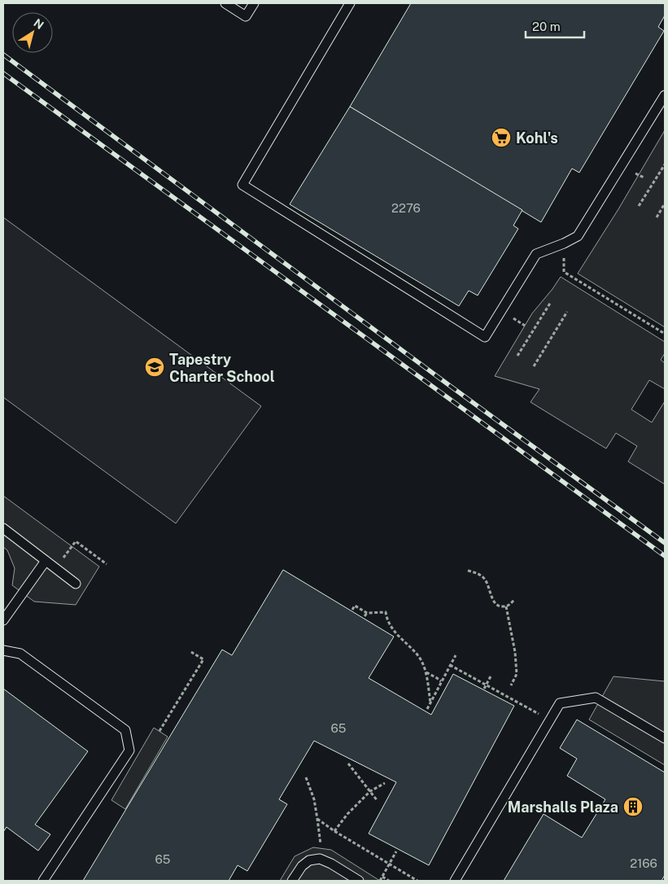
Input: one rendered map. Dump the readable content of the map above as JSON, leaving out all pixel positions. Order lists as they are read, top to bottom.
{
  "places": {
    "supermarket": ["Kohl's"],
    "school or university": ["Tapestry Charter School"],
    "building": ["Marshalls Plaza"]
  },
  "house_numbers": [
    "2276",
    "65",
    "65",
    "2166"
  ],
  "scale_bar": "20 m",
  "north": "top right"
}
